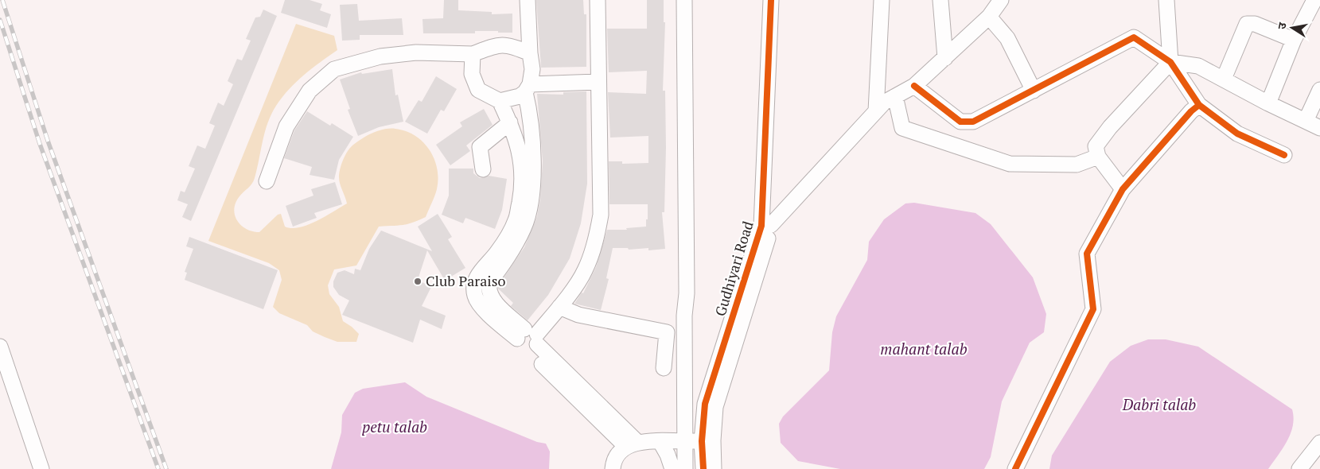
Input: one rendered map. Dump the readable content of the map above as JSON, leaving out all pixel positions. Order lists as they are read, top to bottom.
{
  "streets": {
    "street": ["Gudhiyari Road"]
  },
  "water": ["mahant talab", "Dabri talab", "petu talab"],
  "places": ["Club Paraiso"],
  "north": "left"
}
